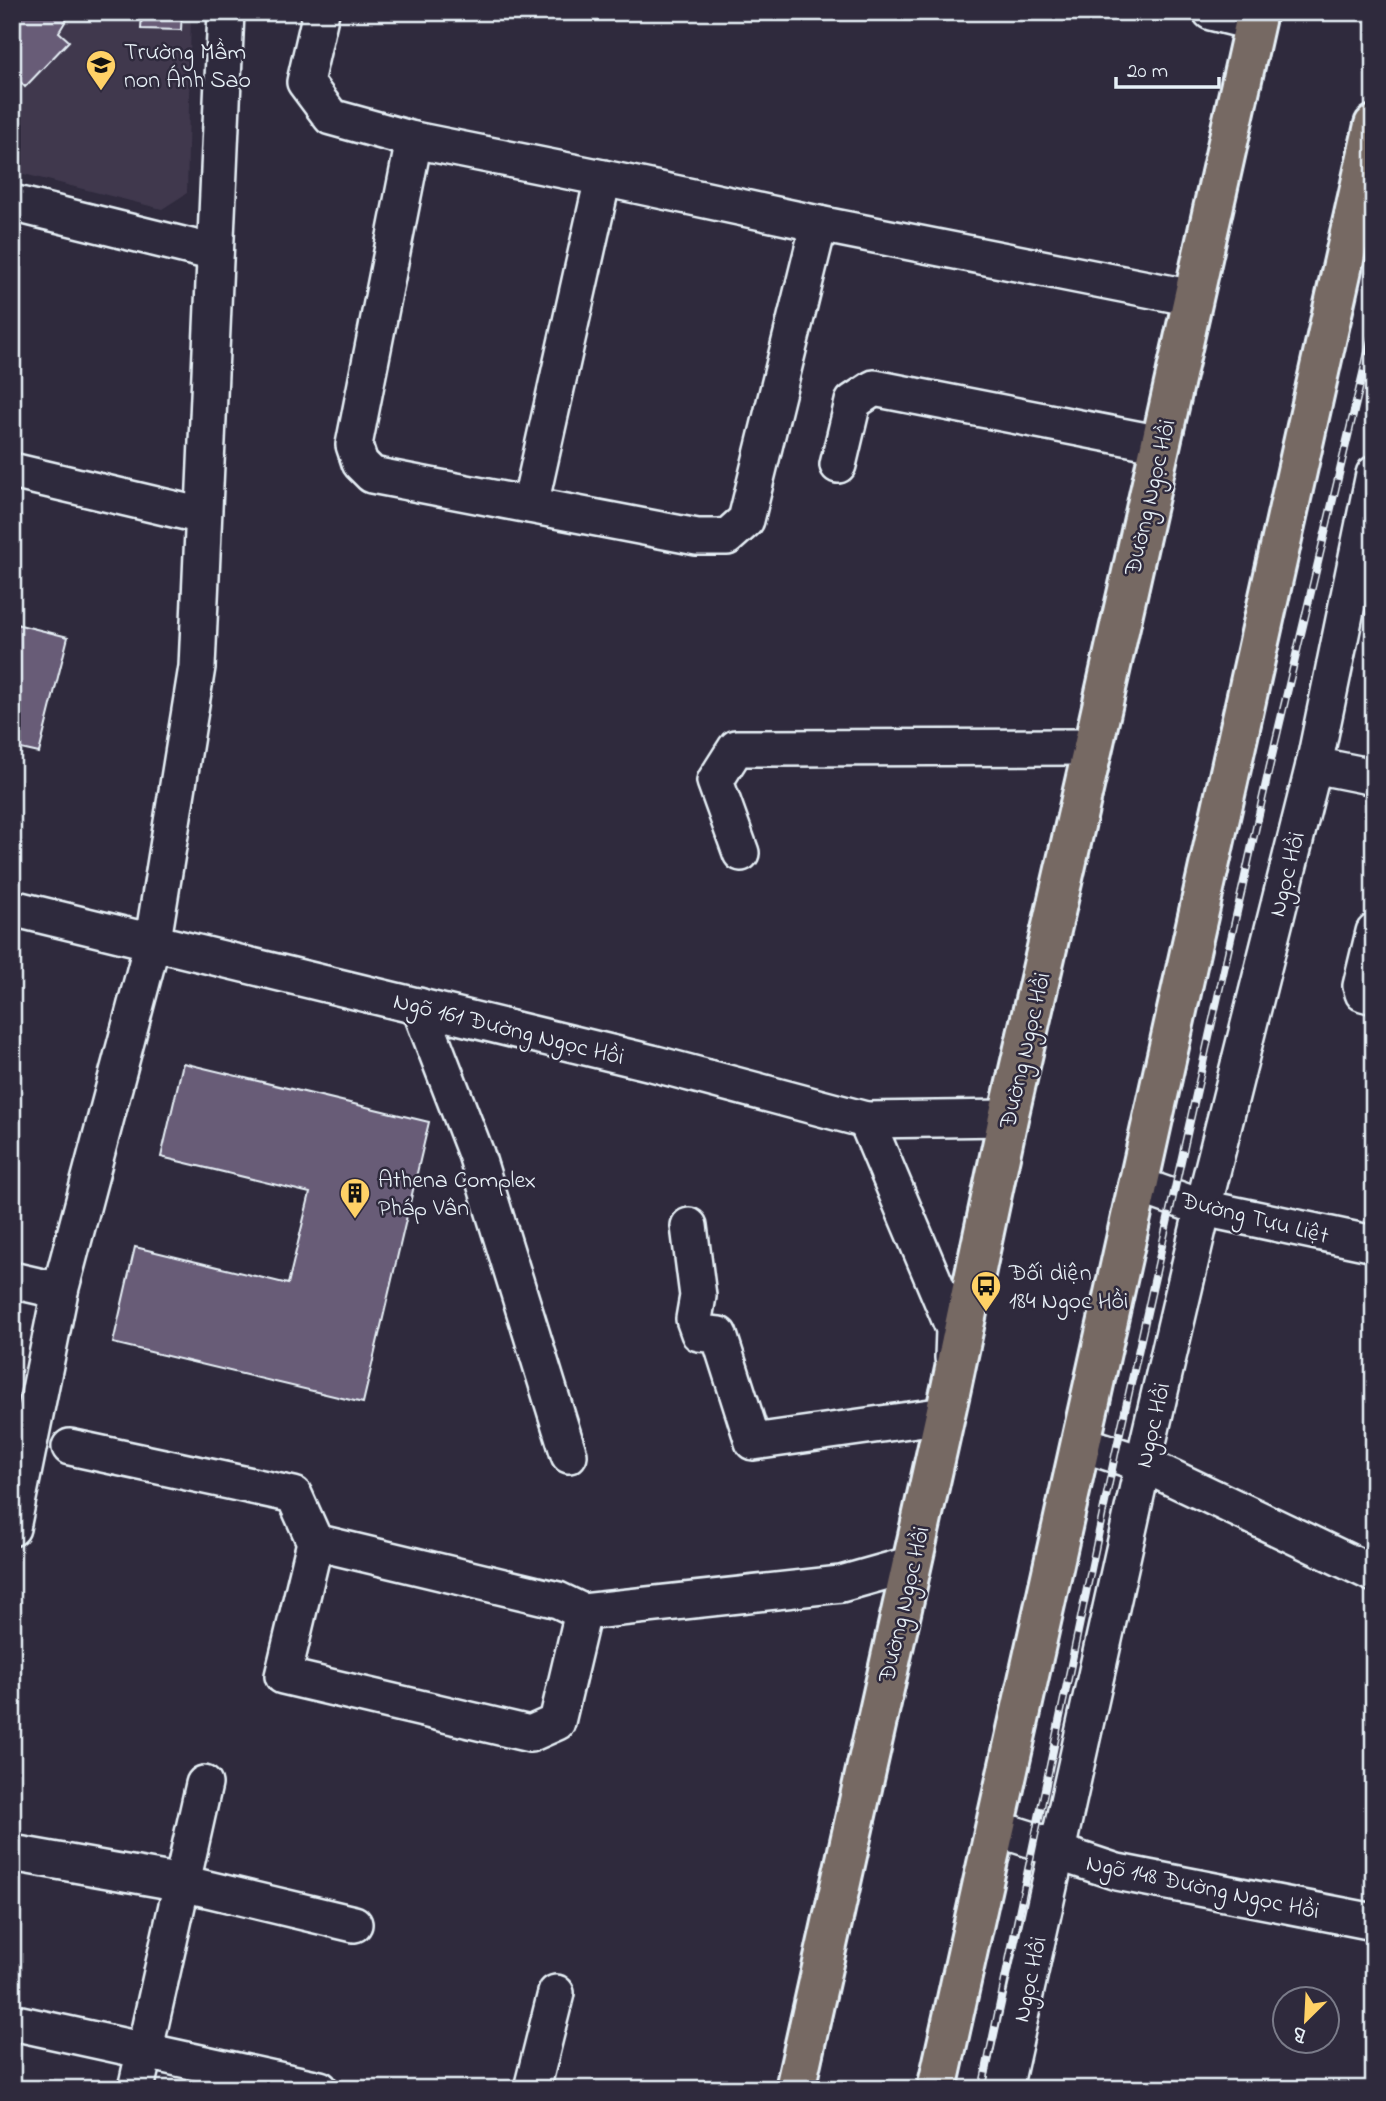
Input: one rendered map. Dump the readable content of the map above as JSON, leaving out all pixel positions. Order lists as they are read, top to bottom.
{
  "streets": {
    "highway": ["Đường Ngọc Hồi"],
    "street": [
      "Ngọc Hồi",
      "Ngõ 161 Đường Ngọc Hồi",
      "Đường Tựu Liệt",
      "Ngõ 148 Đường Ngọc Hồi"
    ]
  },
  "crossings": [
    ["Đường Ngọc Hồi", "Ngõ 161 Đường Ngọc Hồi"],
    ["Ngọc Hồi", "Đường Tựu Liệt"],
    ["Ngọc Hồi", "Ngõ 148 Đường Ngọc Hồi"]
  ],
  "places": {
    "school or university": ["Trường Mầm non Ánh Sao"],
    "building": ["Athena Complex Pháp Vân"],
    "bus stop": ["Đối diện 184 Ngọc Hồi"]
  },
  "scale_bar": "20 m",
  "north": "bottom left"
}
